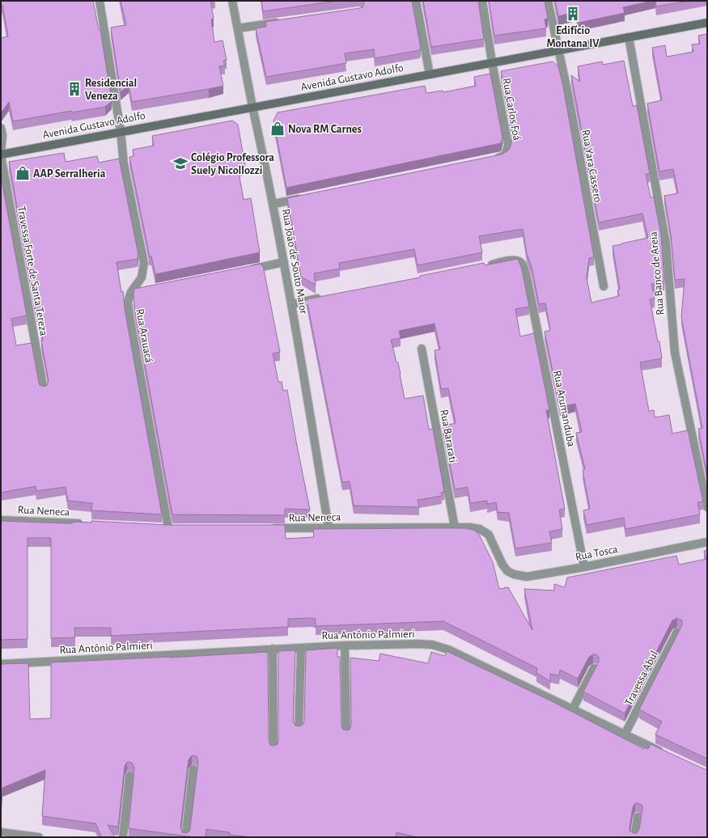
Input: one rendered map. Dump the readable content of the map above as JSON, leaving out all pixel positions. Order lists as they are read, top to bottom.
{
  "streets": {
    "main road": ["Avenida Gustavo Adolfo"],
    "street": [
      "Rua Carlos Foá",
      "Rua Yara Cassero",
      "Rua João de Souto Maior",
      "Travessa Forte de Santa Tereza",
      "Rua Banco de Areia",
      "Rua Arauacá",
      "Rua Arumanduba",
      "Rua Bararati",
      "Rua Neneca",
      "Rua Tosca",
      "Rua Antônio Palmieri",
      "Travessa Abul"
    ]
  },
  "crossings": [
    ["Avenida Gustavo Adolfo", "Rua Carlos Foá"],
    ["Avenida Gustavo Adolfo", "Rua Yara Cassero"],
    ["Avenida Gustavo Adolfo", "Rua João de Souto Maior"],
    ["Avenida Gustavo Adolfo", "Travessa Forte de Santa Tereza"],
    ["Avenida Gustavo Adolfo", "Rua Banco de Areia"],
    ["Avenida Gustavo Adolfo", "Rua Arauacá"],
    ["Rua João de Souto Maior", "Rua Neneca"],
    ["Rua Arumanduba", "Rua Tosca"],
    ["Rua Bararati", "Rua Neneca"],
    ["Rua Neneca", "Rua Tosca"],
    ["Rua Antônio Palmieri", "Travessa Abul"]
  ],
  "places": {
    "building": ["Edifício Montana IV", "Residencial Veneza"],
    "shop": ["Nova RM Carnes", "AAP Serralheria"],
    "school or university": ["Colégio Professora Suely Nicollozzi"]
  }
}
